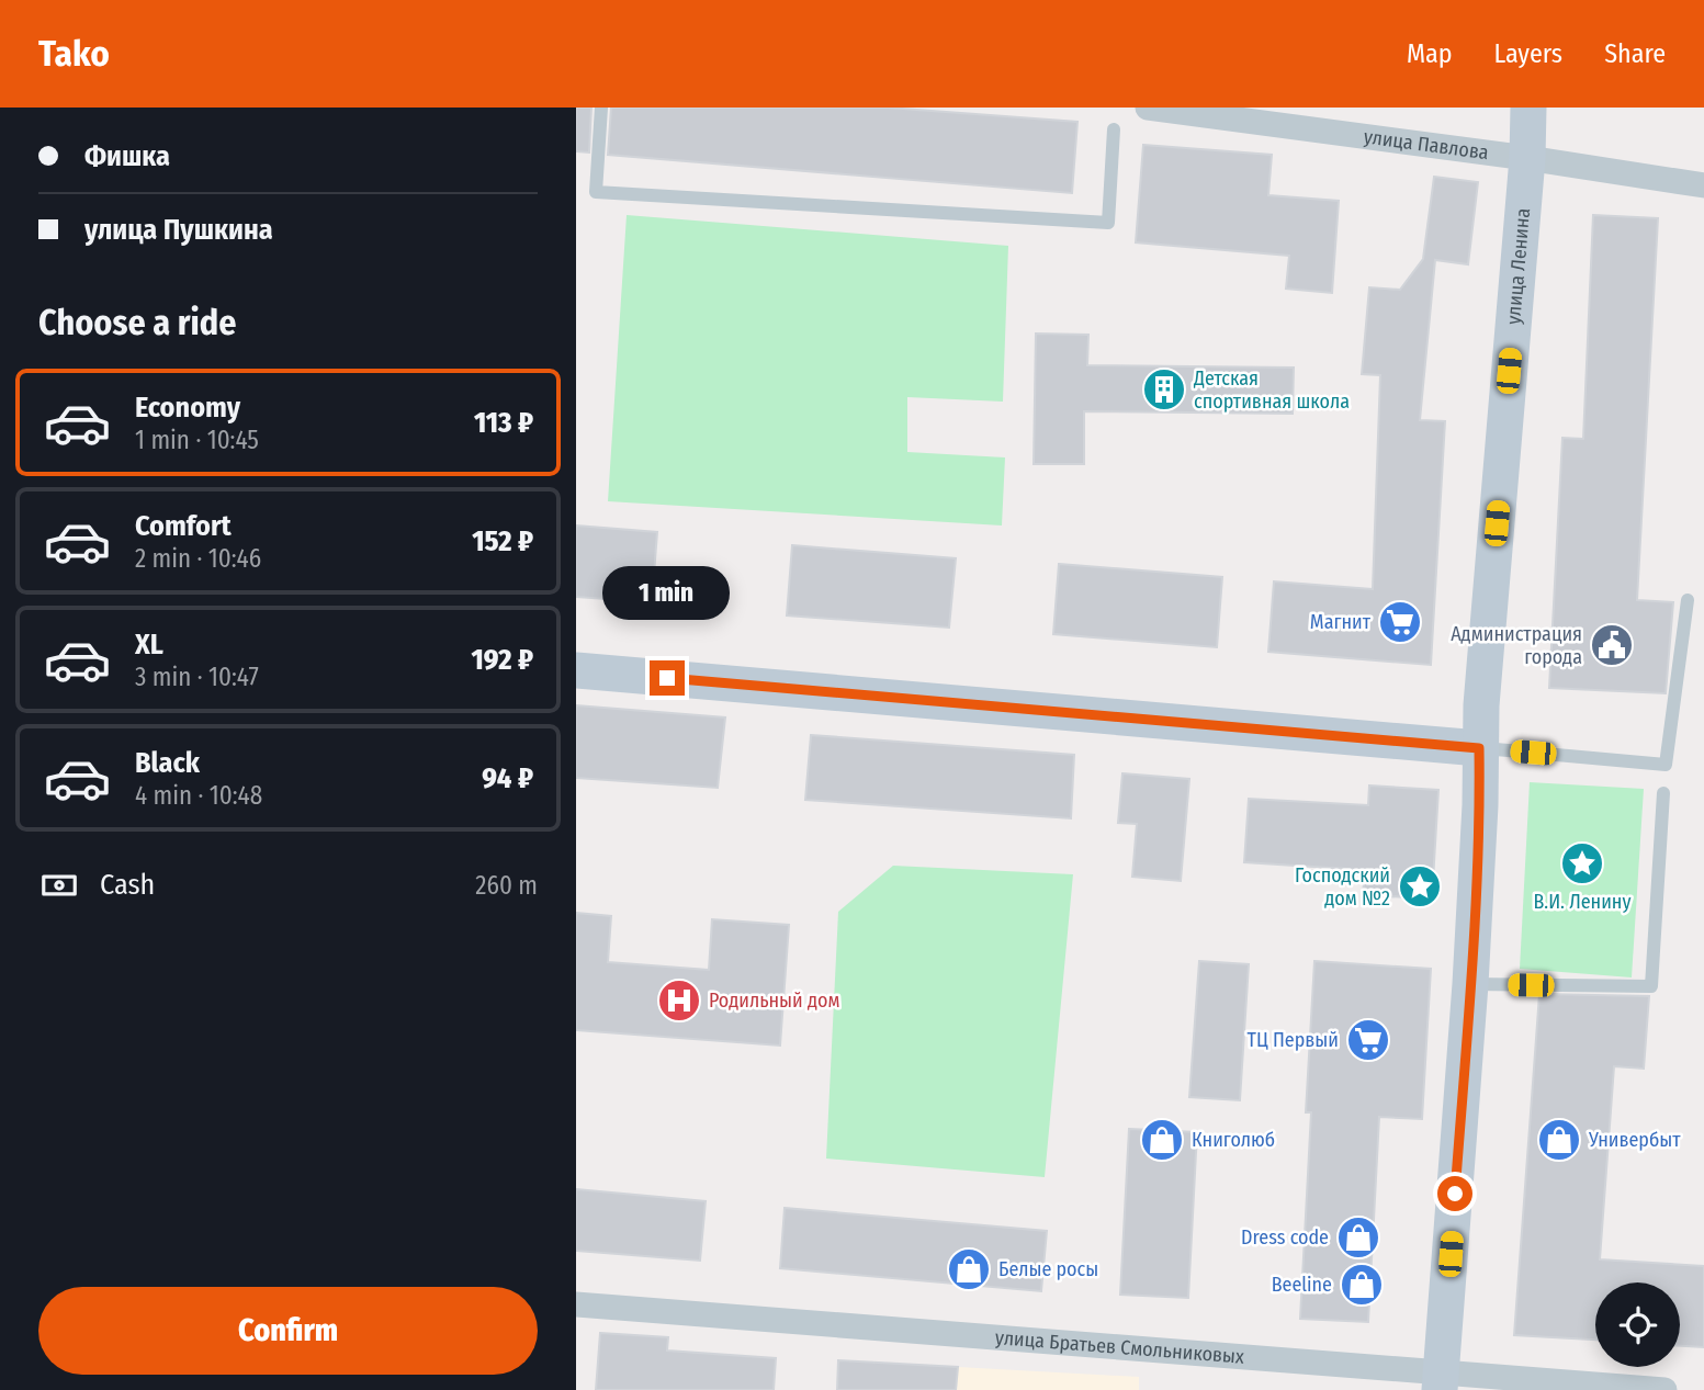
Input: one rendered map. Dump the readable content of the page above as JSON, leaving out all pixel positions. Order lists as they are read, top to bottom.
{
  "streets": {
    "main road": ["улица Ленина"],
    "street": ["улица Павлова", "улица Братьев Смольниковых"]
  },
  "crossings": [
    ["улица Павлова", "улица Ленина"],
    ["улица Ленина", "улица Братьев Смольниковых"]
  ],
  "places": {
    "building": ["Детская спортивная школа"],
    "supermarket": ["Магнит", "ТЦ Первый"],
    "public building": ["Администрация города"],
    "place": ["В.И. Ленину", "Господский дом №2"],
    "hospital": ["Родильный дом"],
    "shop": [
      "Книголюб",
      "Универбыт",
      "Dress code",
      "Белые росы",
      "Beeline"
    ]
  },
  "page": {
    "header": "Tako",
    "nav": ["Map", "Layers", "Share"],
    "banner": ["Фишка", "улица Пушкина"],
    "heading": "Choose a ride",
    "list": [
      {
        "name": "Economy",
        "note": "1 min · 10:45",
        "value": "113 ₽"
      },
      {
        "name": "Comfort",
        "note": "2 min · 10:46",
        "value": "152 ₽"
      },
      {
        "name": "XL",
        "note": "3 min · 10:47",
        "value": "192 ₽"
      },
      {
        "name": "Black",
        "note": "4 min · 10:48",
        "value": "94 ₽"
      }
    ],
    "bubble": "1 min",
    "pay": ["Cash", "260 m"],
    "buttons": "Confirm"
  }
}
